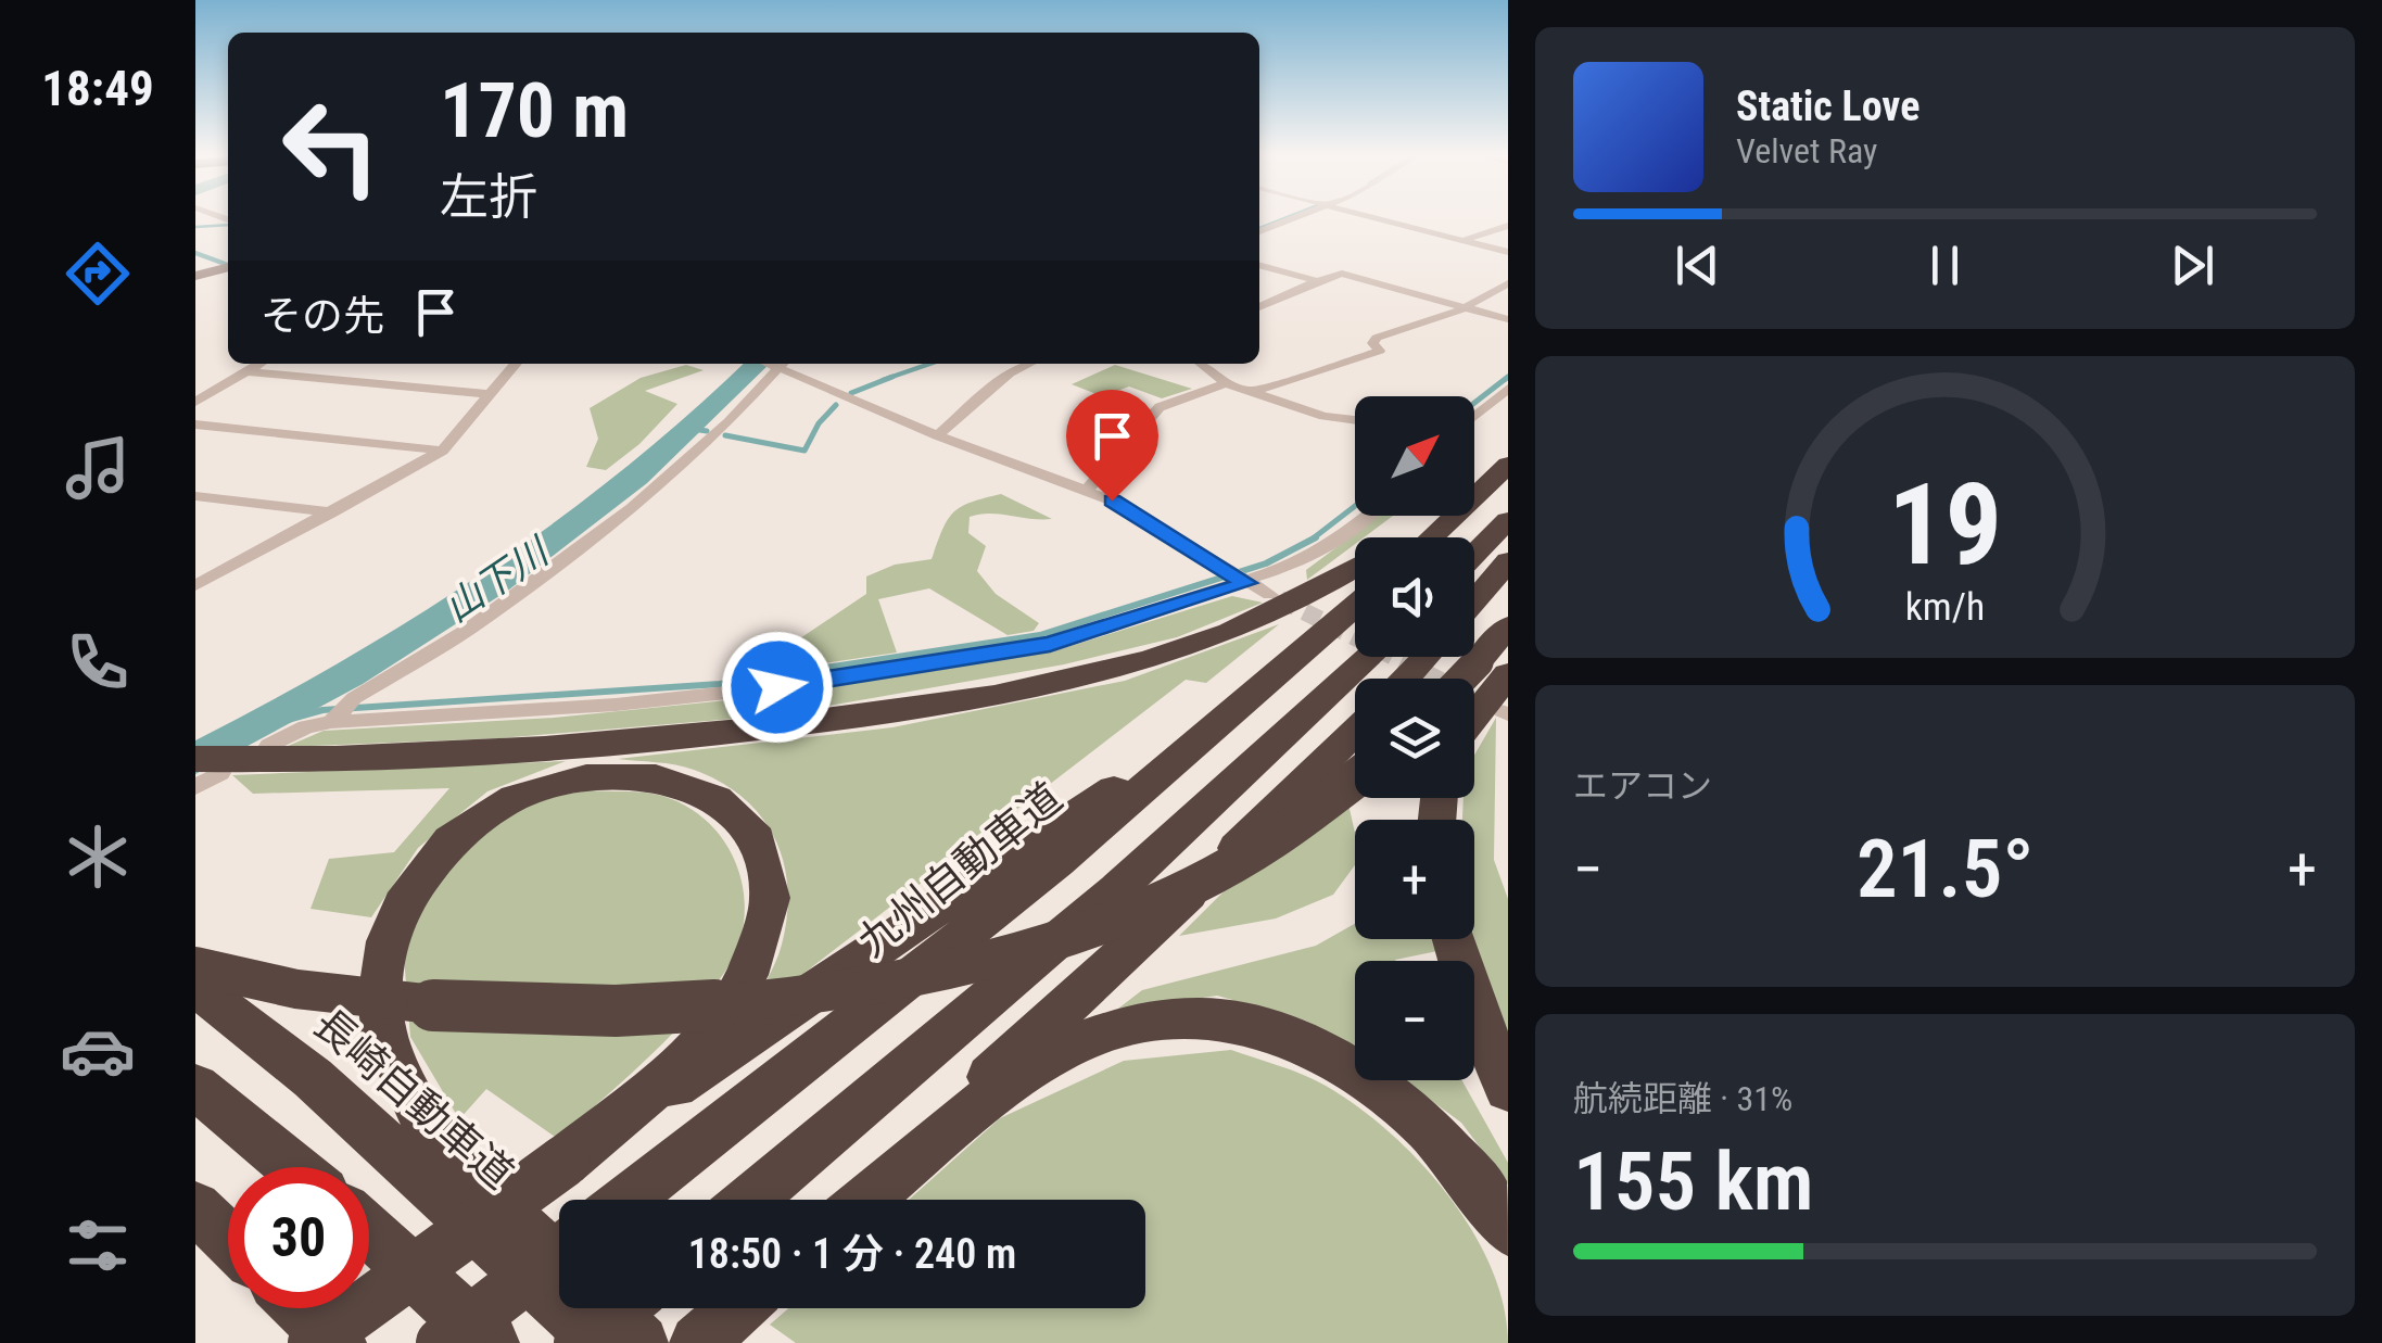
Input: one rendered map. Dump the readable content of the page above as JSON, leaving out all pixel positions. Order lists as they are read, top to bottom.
{
  "streets": {
    "highway": ["九州自動車道", "長崎自動車道"]
  },
  "water": ["山下川"],
  "north": "top right",
  "page": {
    "tabs": "18:49",
    "turn": ["170 m", "左折"],
    "song": ["Static Love", "Velvet Ray"],
    "then": "その先",
    "map_buttons": ["+", "−"],
    "tile": [
      "エアコン",
      ["航続距離 · 31%", "155 km"]
    ],
    "heat": ["−", "21.5°", "+"],
    "limit": "30",
    "trip": "18:50 · 1 分 · 240 m",
    "gauge": ["19", "km/h"]
  }
}
